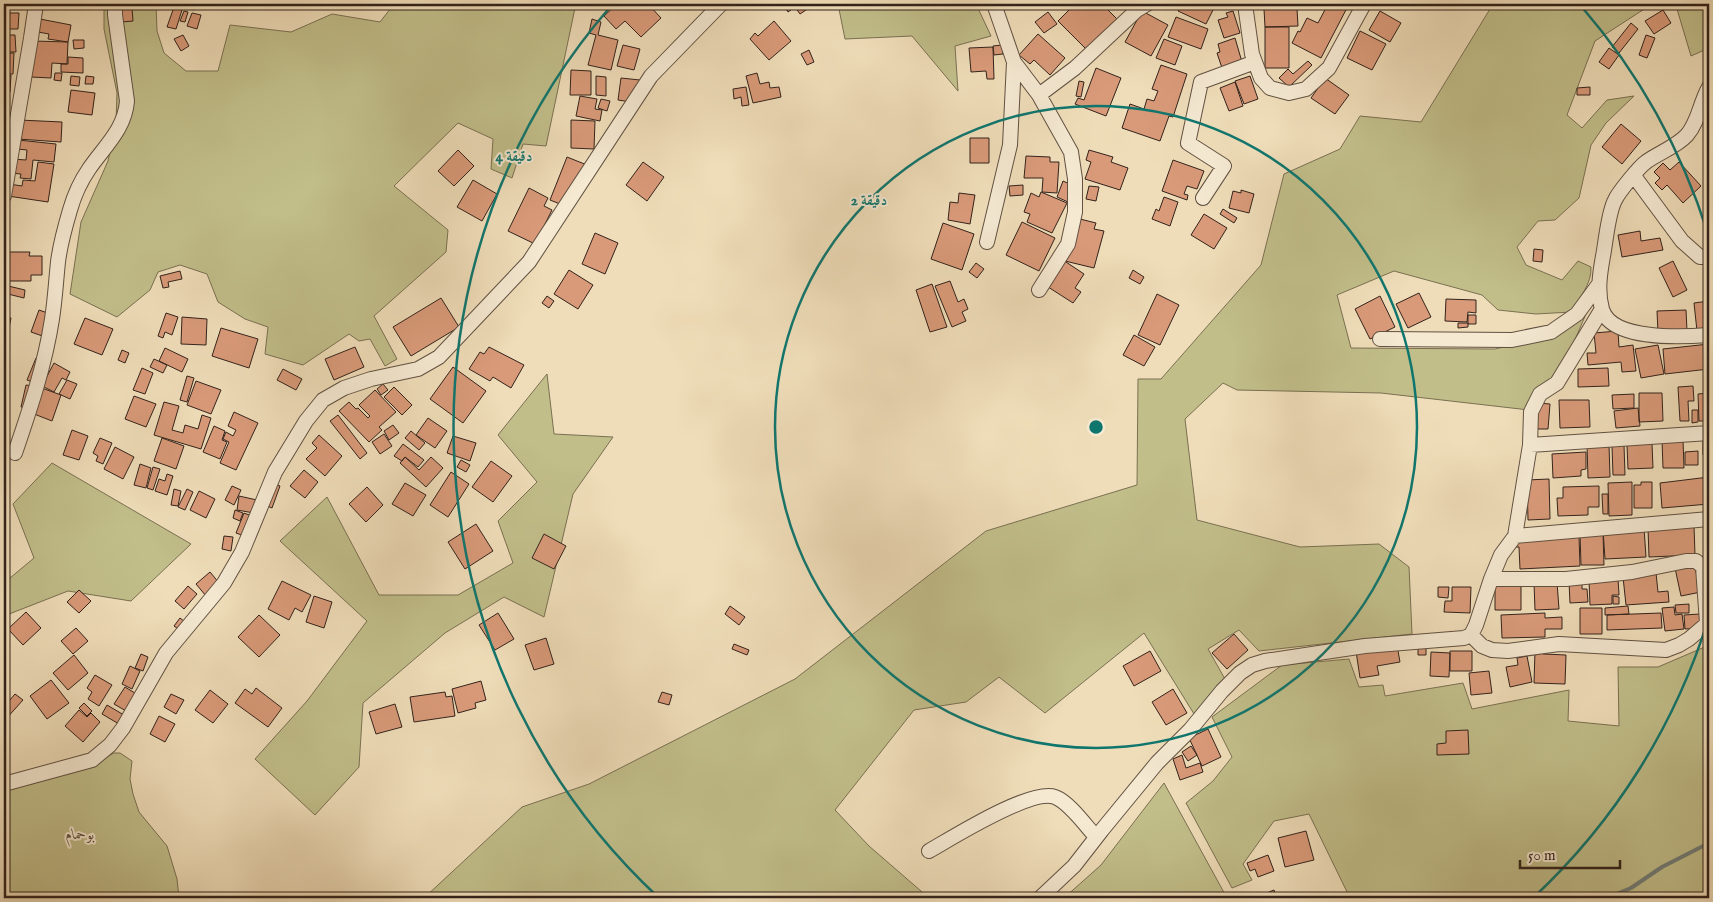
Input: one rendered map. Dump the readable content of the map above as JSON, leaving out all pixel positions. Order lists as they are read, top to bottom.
{
  "parks": ["بوحمام"],
  "scale_bar": "50 m",
  "rings": ["4 دقيقة", "2 دقيقة"]
}
